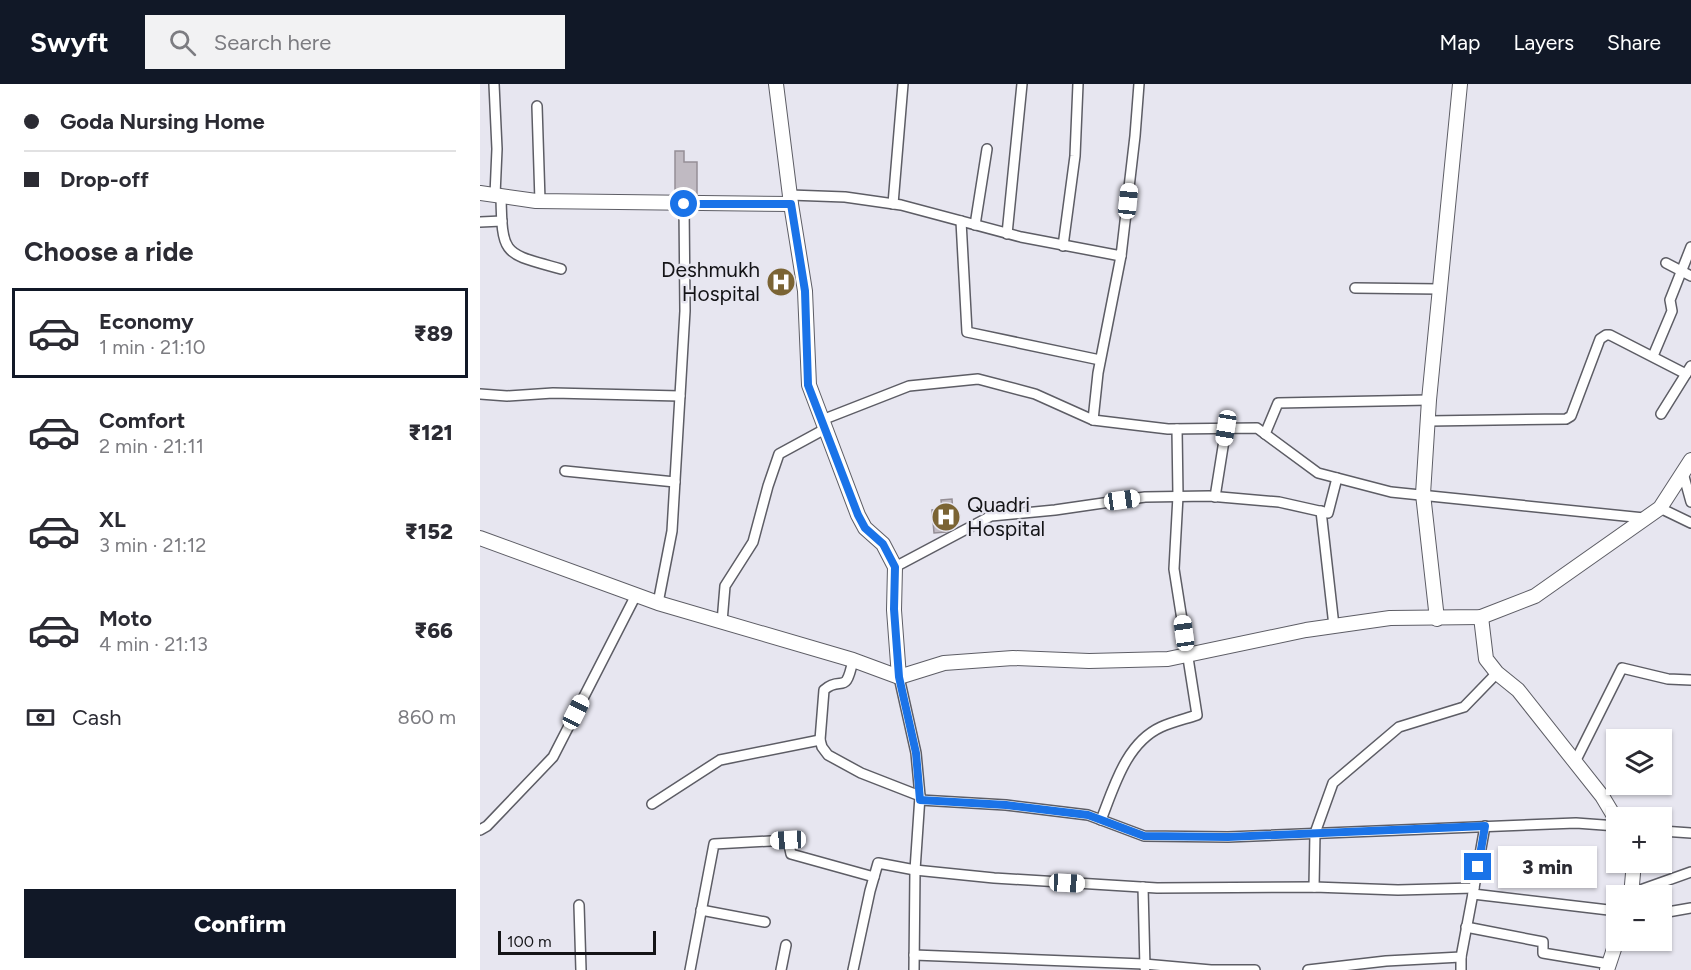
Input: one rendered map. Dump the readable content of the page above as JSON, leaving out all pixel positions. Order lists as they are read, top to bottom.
{
  "places": {
    "hospital": ["Deshmukh Hospital", "Quadri Hospital"]
  },
  "scale_bar": "100 m",
  "page": {
    "header": "Swyft",
    "search": "Search here",
    "nav": ["Map", "Layers", "Share"],
    "banner": ["Goda Nursing Home", "Drop-off"],
    "heading": "Choose a ride",
    "list": [
      {
        "name": "Economy",
        "note": "1 min · 21:10",
        "value": "₹89"
      },
      {
        "name": "Comfort",
        "note": "2 min · 21:11",
        "value": "₹121"
      },
      {
        "name": "XL",
        "note": "3 min · 21:12",
        "value": "₹152"
      },
      {
        "name": "Moto",
        "note": "4 min · 21:13",
        "value": "₹66"
      }
    ],
    "pay": ["Cash", "860 m"],
    "map_buttons": ["+", "−"],
    "bubble": "3 min",
    "buttons": "Confirm",
    "scale": "100 m"
  }
}
